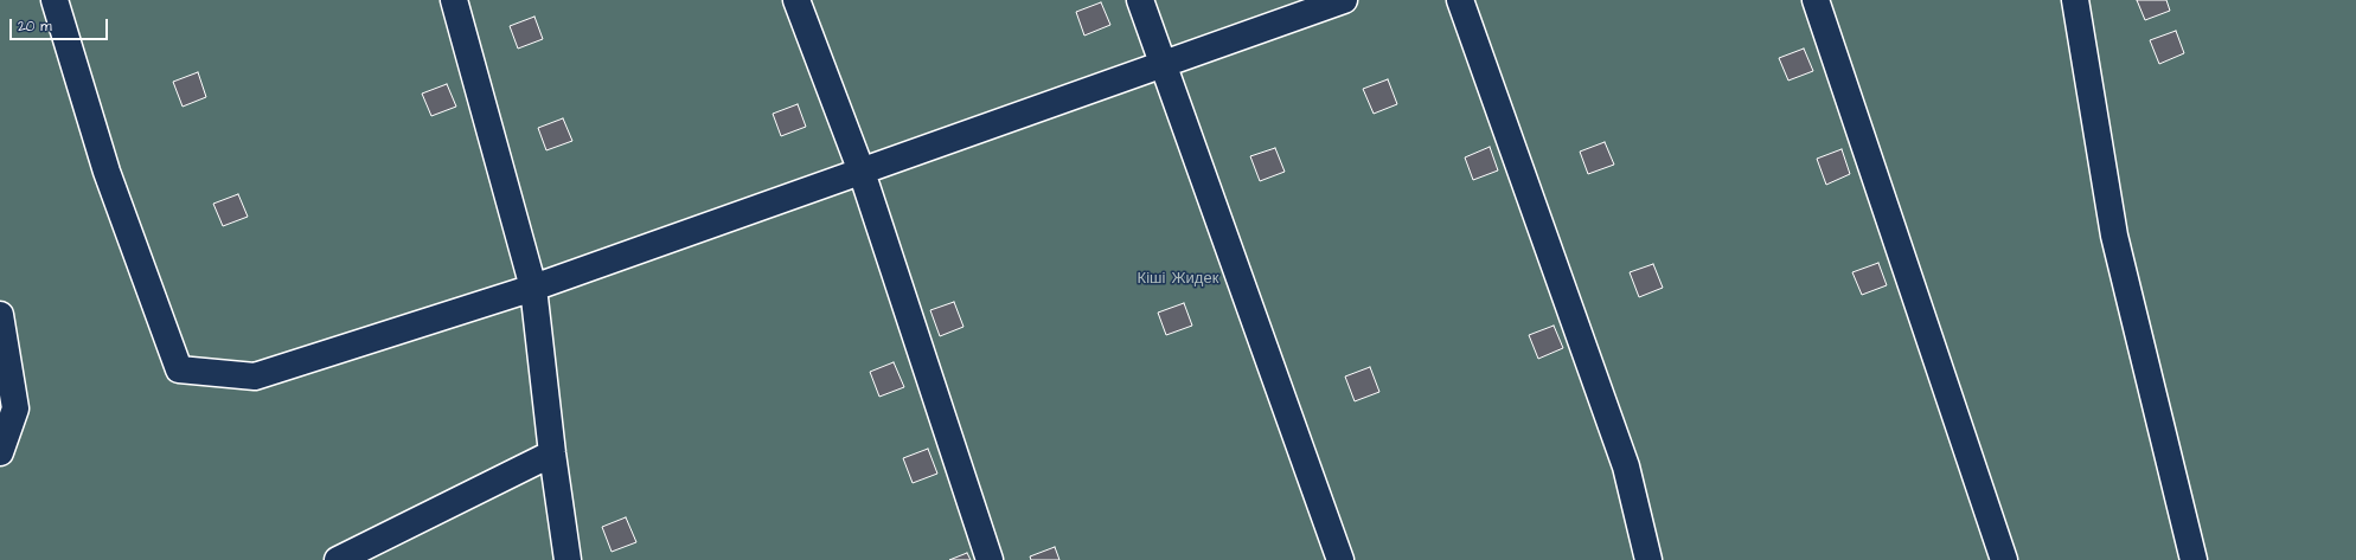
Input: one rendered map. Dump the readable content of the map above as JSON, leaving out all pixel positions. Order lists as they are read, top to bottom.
{
  "parks": ["Кіші Жидек"],
  "scale_bar": "20 m"
}
